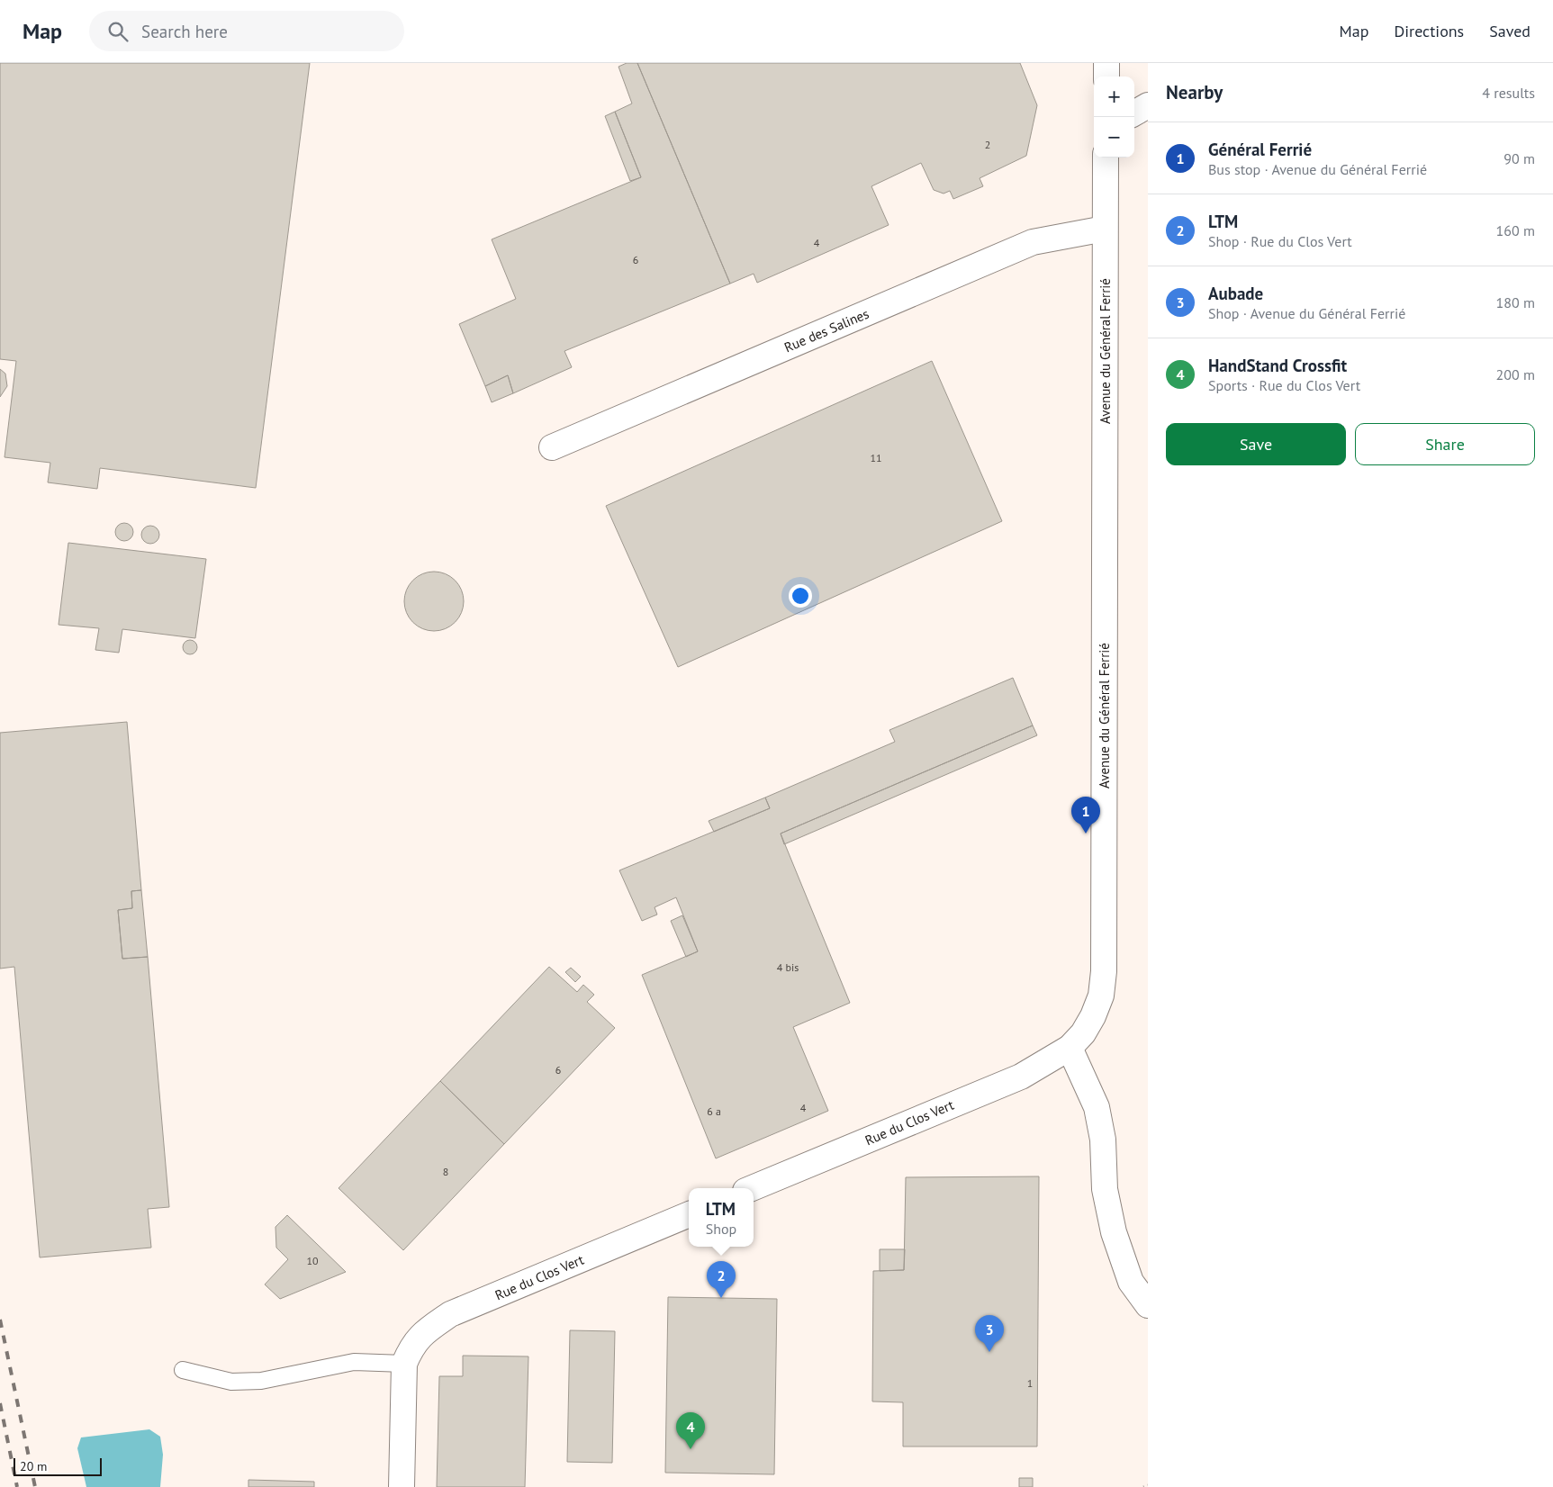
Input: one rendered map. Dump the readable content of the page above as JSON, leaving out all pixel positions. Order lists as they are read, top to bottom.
{
  "streets": {
    "street": ["Rue des Salines", "Avenue du Général Ferrié", "Rue du Clos Vert"]
  },
  "crossings": [
    ["Rue des Salines", "Avenue du Général Ferrié"],
    ["Avenue du Général Ferrié", "Rue du Clos Vert"]
  ],
  "house_numbers": [
    "2",
    "4",
    "6",
    "11",
    "4 bis",
    "6",
    "4",
    "6 a",
    "8",
    "10",
    "1"
  ],
  "scale_bar": "20 m",
  "page": {
    "header": "Map",
    "search": "Search here",
    "nav": ["Map", "Directions", "Saved"],
    "heading": ["Nearby", "4 results"],
    "map_buttons": ["+", "−"],
    "list": [
      {
        "mark": "1",
        "name": "Général Ferrié",
        "note": "Bus stop · Avenue du Général Ferrié",
        "value": "90 m"
      },
      {
        "mark": "2",
        "name": "LTM",
        "note": "Shop · Rue du Clos Vert",
        "value": "160 m"
      },
      {
        "mark": "3",
        "name": "Aubade",
        "note": "Shop · Avenue du Général Ferrié",
        "value": "180 m"
      },
      {
        "mark": "4",
        "name": "HandStand Crossfit",
        "note": "Sports · Rue du Clos Vert",
        "value": "200 m"
      }
    ],
    "buttons": ["Save", "Share"],
    "pins": [
      "1",
      "2",
      "3",
      "4"
    ],
    "popup": ["LTM", "Shop"],
    "scale": "20 m"
  }
}
